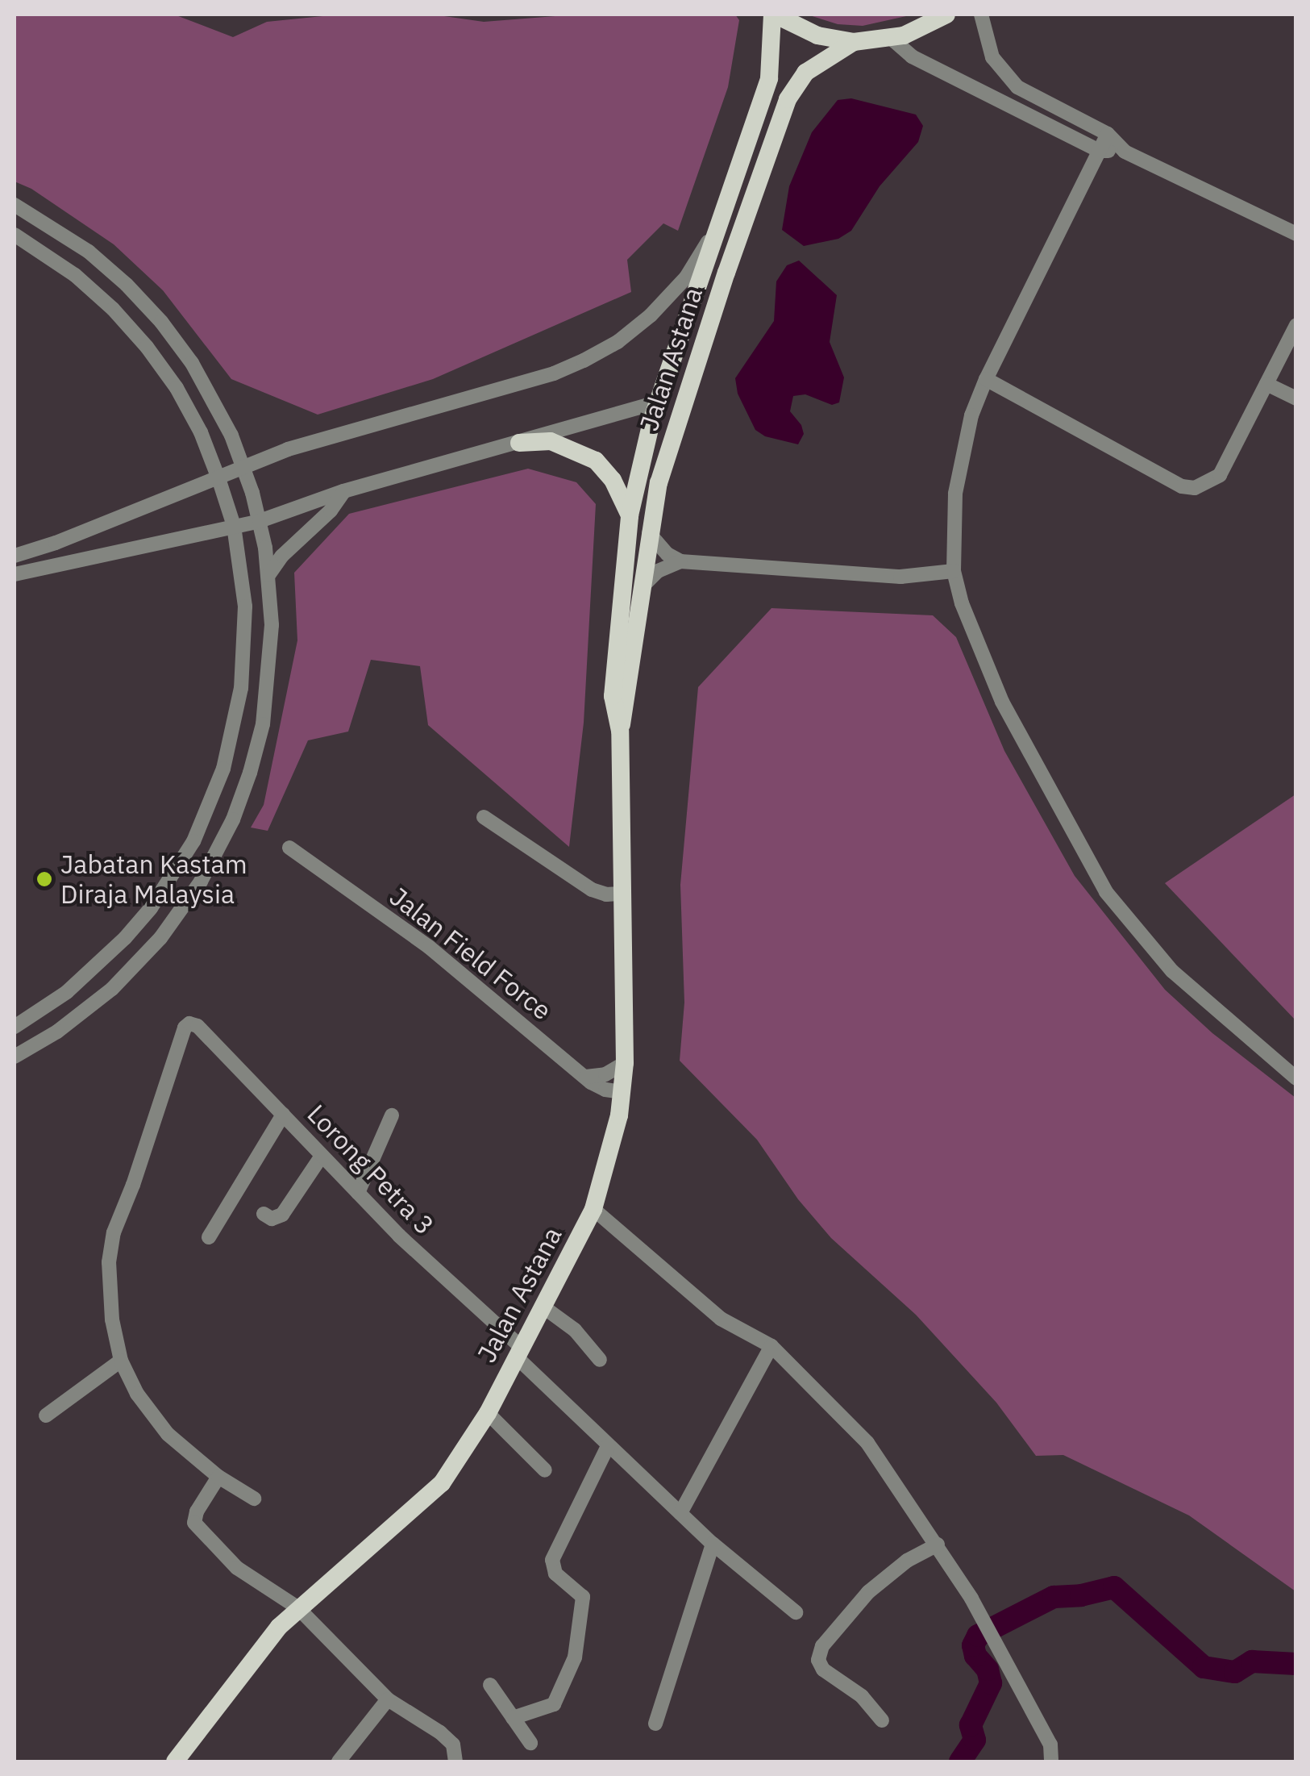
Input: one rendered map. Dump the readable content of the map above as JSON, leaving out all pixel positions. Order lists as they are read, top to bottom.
{
  "streets": {
    "main road": ["Jalan Astana"],
    "street": ["Jalan Field Force", "Lorong Petra 3"]
  },
  "crossings": [
    ["Jalan Astana", "Jalan Field Force"],
    ["Jalan Astana", "Lorong Petra 3"]
  ],
  "places": ["Jabatan Kastam Diraja Malaysia"]
}
